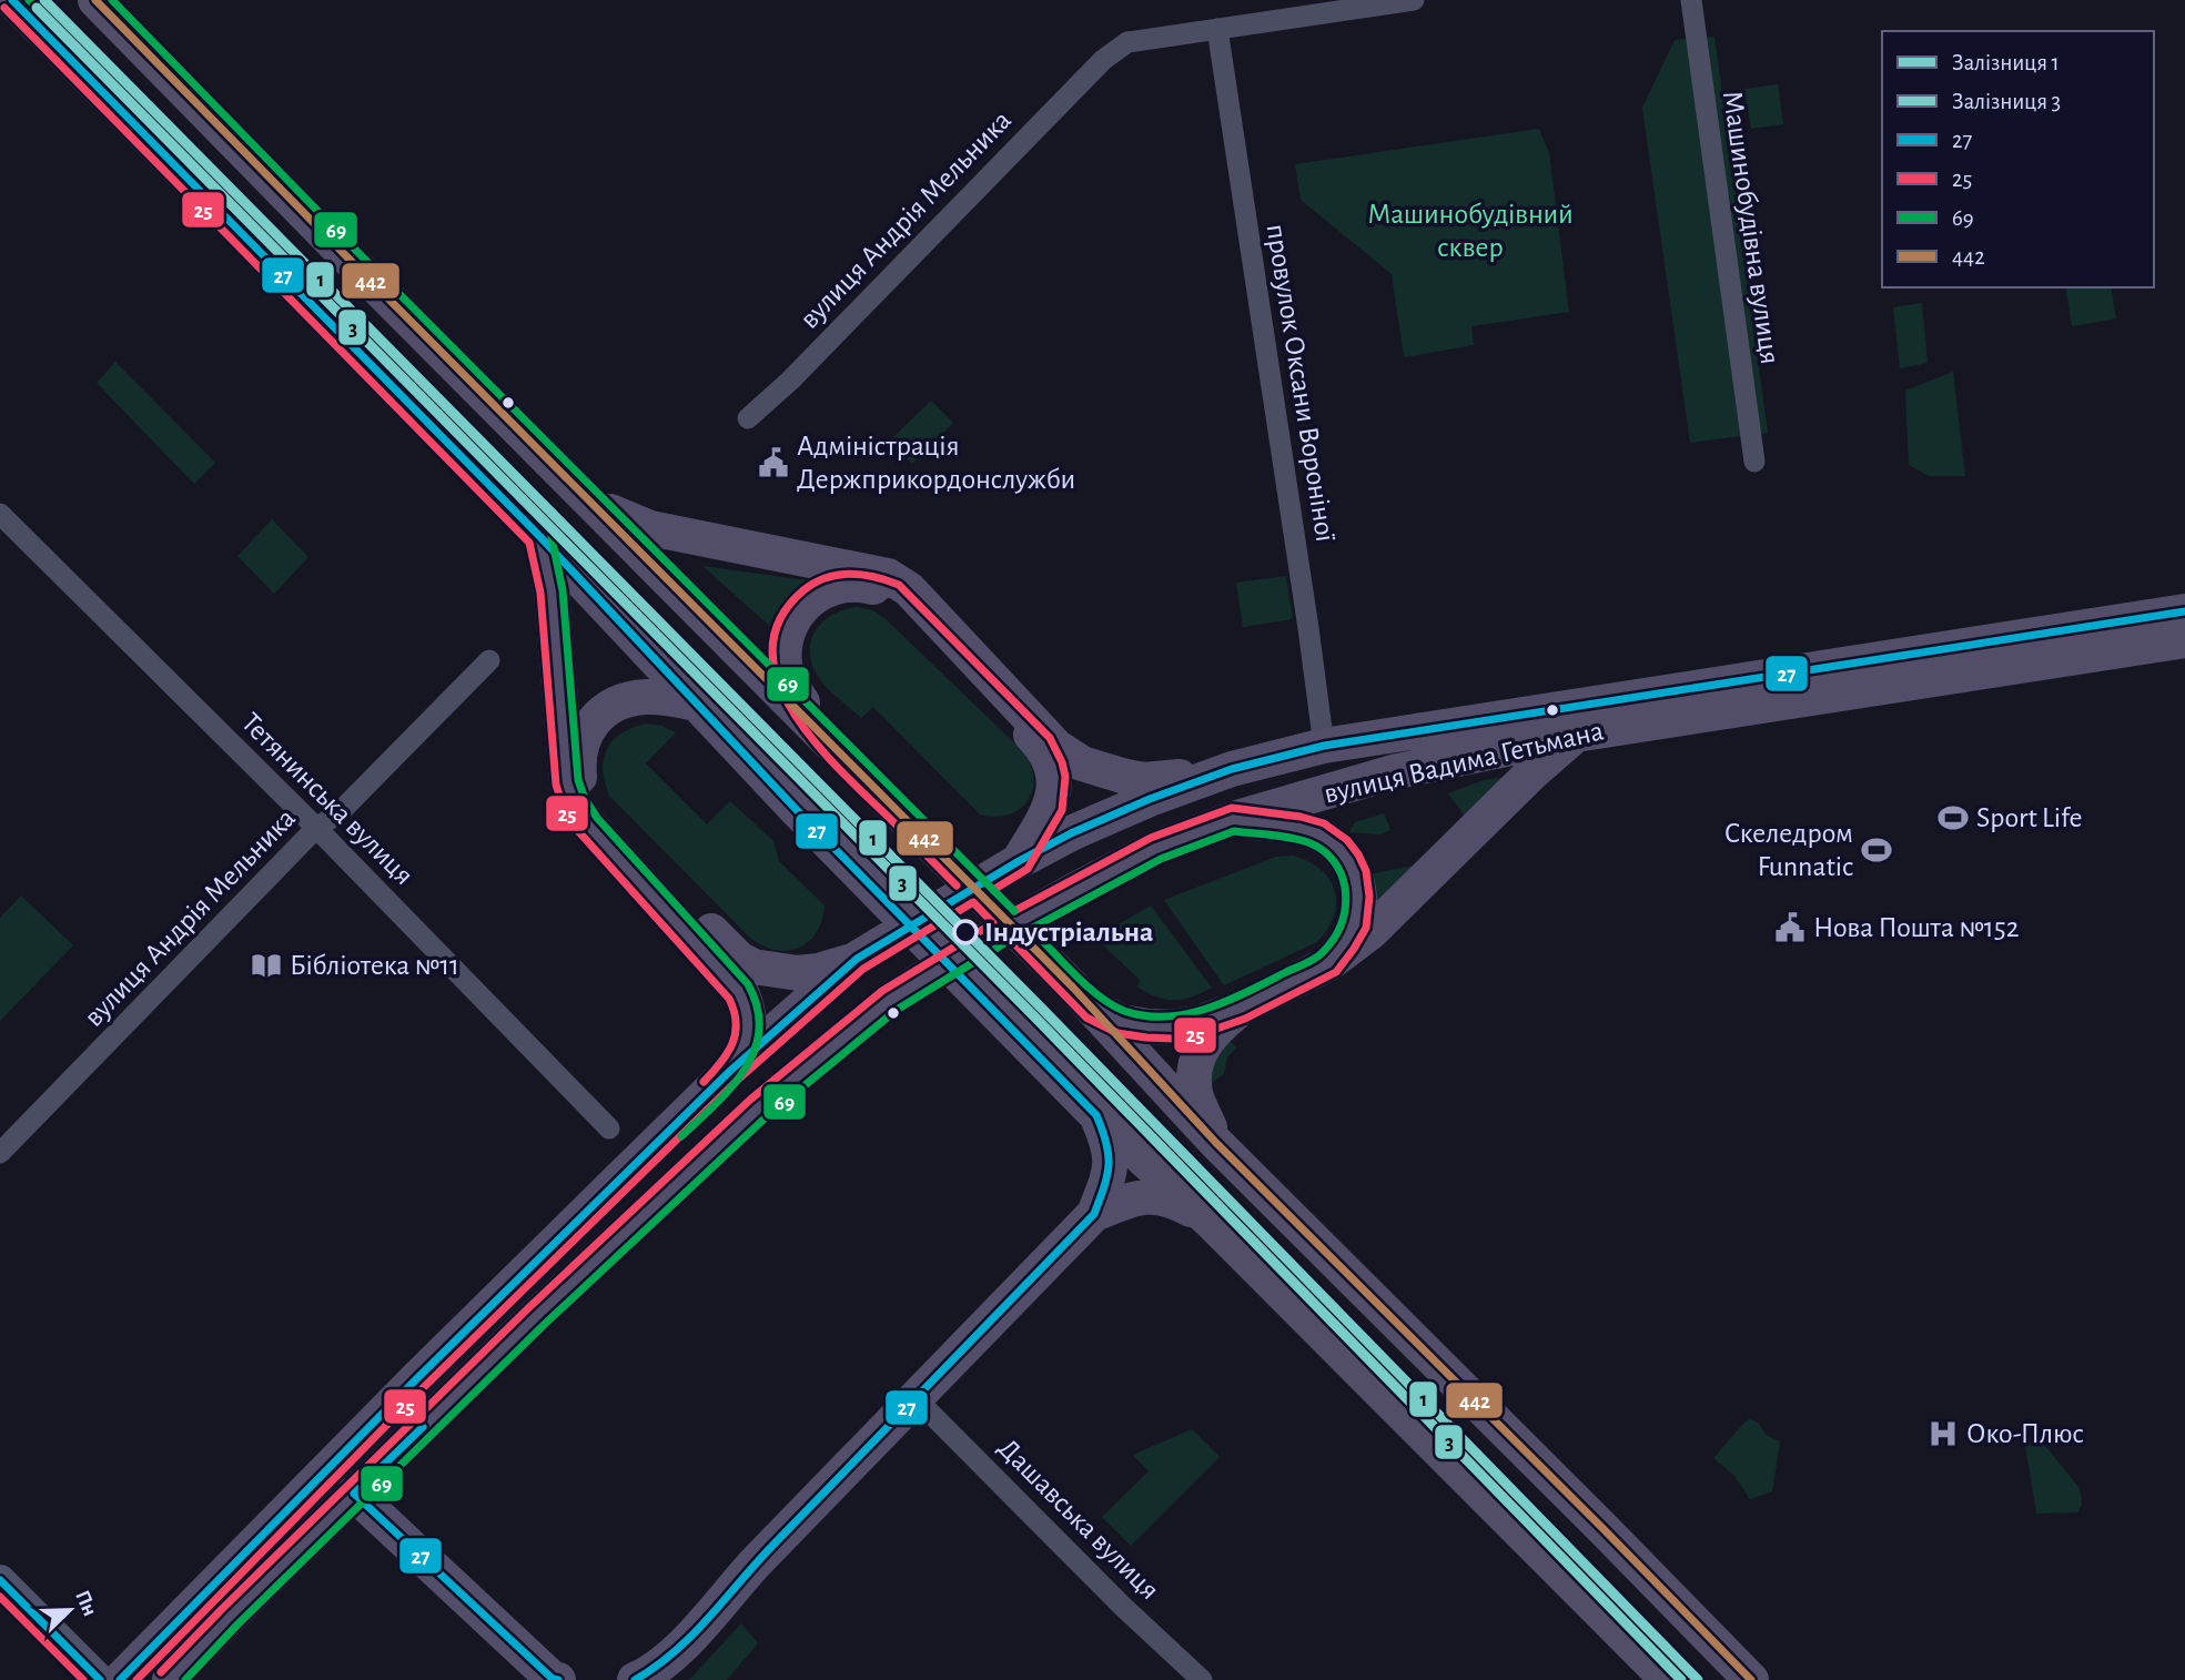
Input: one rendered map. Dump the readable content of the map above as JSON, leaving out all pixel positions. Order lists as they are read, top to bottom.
{
  "streets": {
    "main road": ["вулиця Вадима Гетьмана"],
    "street": [
      "вулиця Андрія Мельника",
      "Машинобудівна вулиця",
      "провулок Оксани Вороніної",
      "Тетянинська вулиця",
      "Дашавська вулиця"
    ]
  },
  "crossings": [
    ["вулиця Андрія Мельника", "провулок Оксани Вороніної"],
    ["вулиця Андрія Мельника", "Тетянинська вулиця"],
    ["провулок Оксани Вороніної", "вулиця Вадима Гетьмана"]
  ],
  "parks": ["Машинобудівний сквер"],
  "places": {
    "public building": ["Адміністрація Держприкордонслужби", "Нова Пошта №152"],
    "sports": ["Sport Life", "Скеледром Funnatic"],
    "other": ["Індустріальна"],
    "library": ["Бібліотека №11"],
    "hospital": ["Око-Плюс"]
  },
  "lines": [
    "rail line 1",
    "transit line 27",
    "transit line 69",
    "transit line 442",
    "rail line 3",
    "transit line 25"
  ],
  "legend": [
    "Залізниця 1",
    "Залізниця 3",
    "27",
    "25",
    "69",
    "442"
  ],
  "north": "top right"
}
